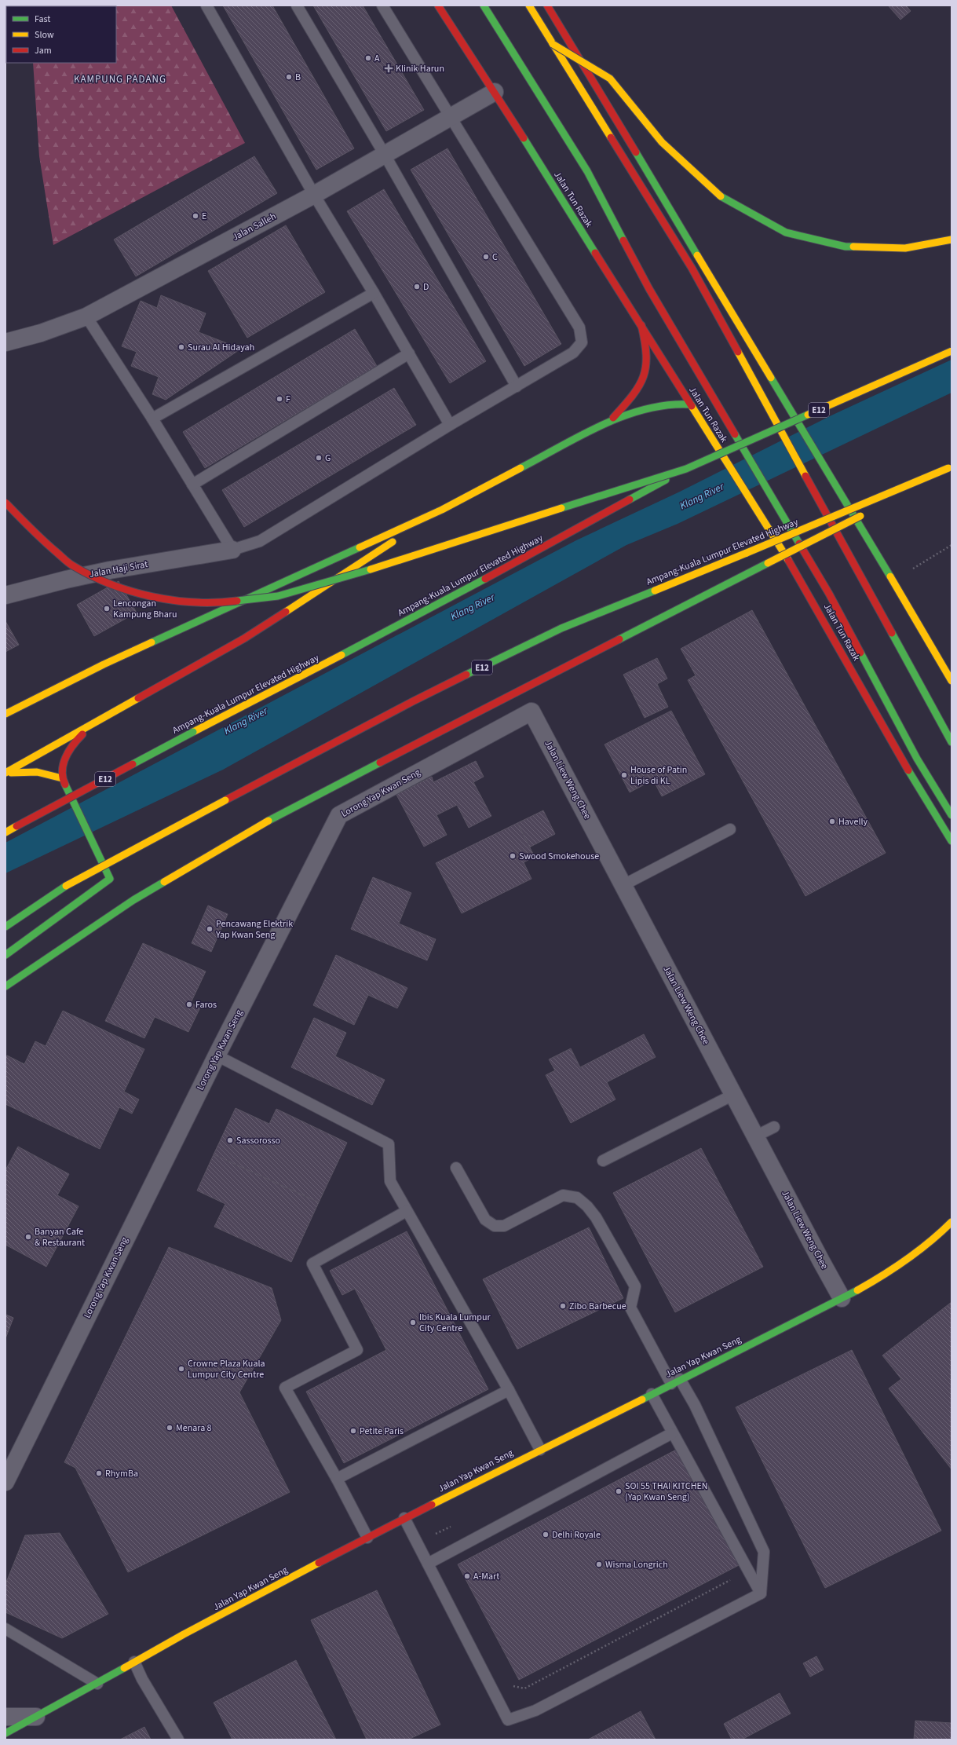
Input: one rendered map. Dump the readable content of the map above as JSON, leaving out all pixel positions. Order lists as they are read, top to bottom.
{
  "streets": {
    "main road": [
      "Jalan Tun Razak",
      "E12",
      "Ampang-Kuala Lumpur Elevated Highway",
      "Jalan Yap Kwan Seng"
    ],
    "street": [
      "Jalan Salleh",
      "Jalan Haji Sirat",
      "Jalan Liew Weng Chee",
      "Lorong Yap Kwan Seng"
    ]
  },
  "crossings": [
    ["Jalan Tun Razak", "Jalan Salleh"],
    ["Jalan Liew Weng Chee", "Lorong Yap Kwan Seng"],
    ["Jalan Liew Weng Chee", "Jalan Yap Kwan Seng"]
  ],
  "districts": ["KAMPUNG PADANG"],
  "water": ["Klang River"],
  "places": {
    "other": [
      "A",
      "B",
      "E",
      "C",
      "D",
      "Surau Al Hidayah",
      "F",
      "G",
      "Lencongan Kampung Bharu",
      "House of Patin Lipis di KL",
      "Havelly",
      "Swood Smokehouse",
      "Pencawang Elektrik Yap Kwan Seng",
      "Faros",
      "Sassorosso",
      "Banyan Cafe & Restaurant",
      "Zibo Barbecue",
      "Ibis Kuala Lumpur City Centre",
      "Crowne Plaza Kuala Lumpur City Centre",
      "Menara 8",
      "Petite Paris",
      "RhymBa",
      "SOI 55 THAI KITCHEN (Yap Kwan Seng)",
      "Delhi Royale",
      "Wisma Longrich",
      "A-Mart"
    ],
    "health": ["Klinik Harun"]
  },
  "legend": ["Fast", "Slow", "Jam"]
}
